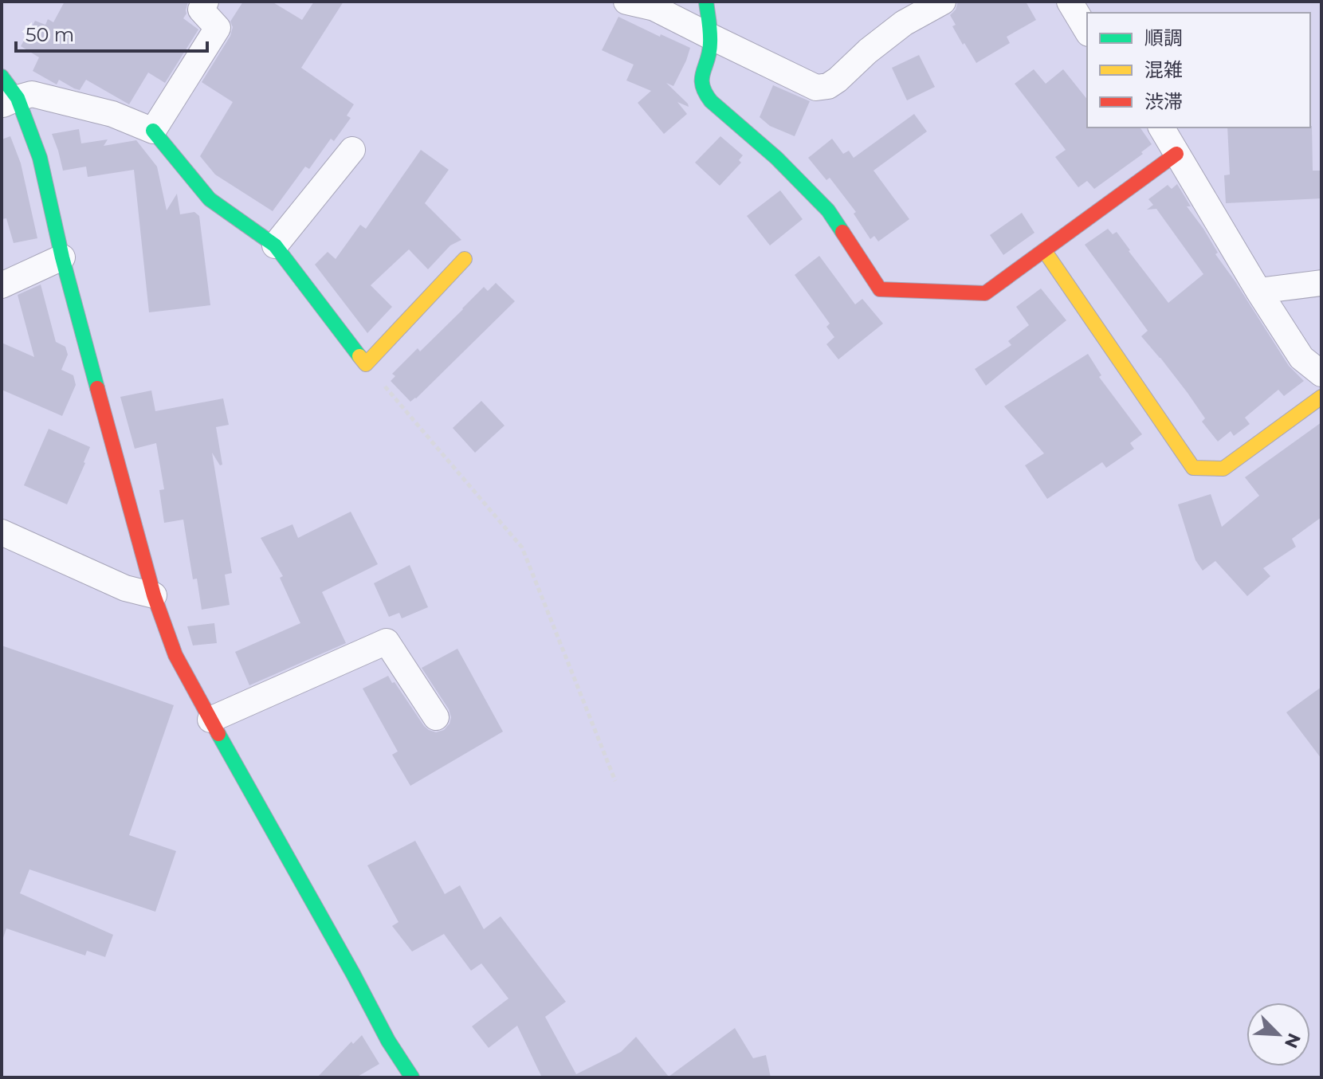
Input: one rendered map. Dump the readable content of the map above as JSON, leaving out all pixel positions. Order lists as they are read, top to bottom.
{
  "legend": ["順調", "混雑", "渋滞"],
  "scale_bar": "50 m",
  "north": "bottom right"
}
